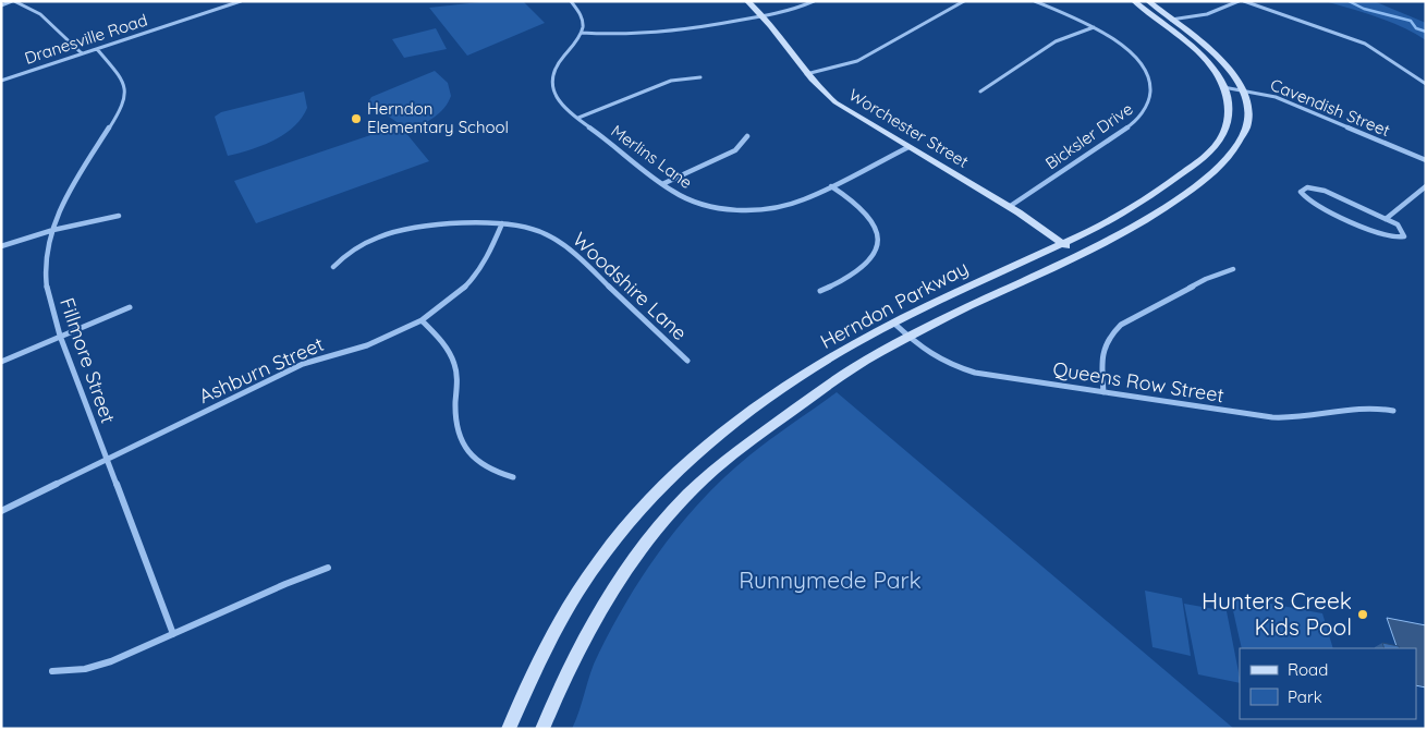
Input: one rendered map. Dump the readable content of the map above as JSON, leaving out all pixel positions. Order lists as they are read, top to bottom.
{
  "streets": {
    "main road": ["Worchester Street", "Herndon Parkway"],
    "street": [
      "Dranesville Road",
      "Cavendish Street",
      "Bicksler Drive",
      "Merlins Lane",
      "Woodshire Lane",
      "Fillmore Street",
      "Ashburn Street",
      "Queens Row Street"
    ]
  },
  "crossings": [
    ["Dranesville Road", "Fillmore Street"],
    ["Cavendish Street", "Herndon Parkway"],
    ["Worchester Street", "Bicksler Drive"],
    ["Worchester Street", "Merlins Lane"],
    ["Worchester Street", "Herndon Parkway"],
    ["Woodshire Lane", "Ashburn Street"],
    ["Herndon Parkway", "Queens Row Street"],
    ["Fillmore Street", "Ashburn Street"]
  ],
  "parks": ["Runnymede Park"],
  "places": ["Herndon Elementary School", "Hunters Creek Kids Pool"],
  "legend": ["Road", "Park"]
}
